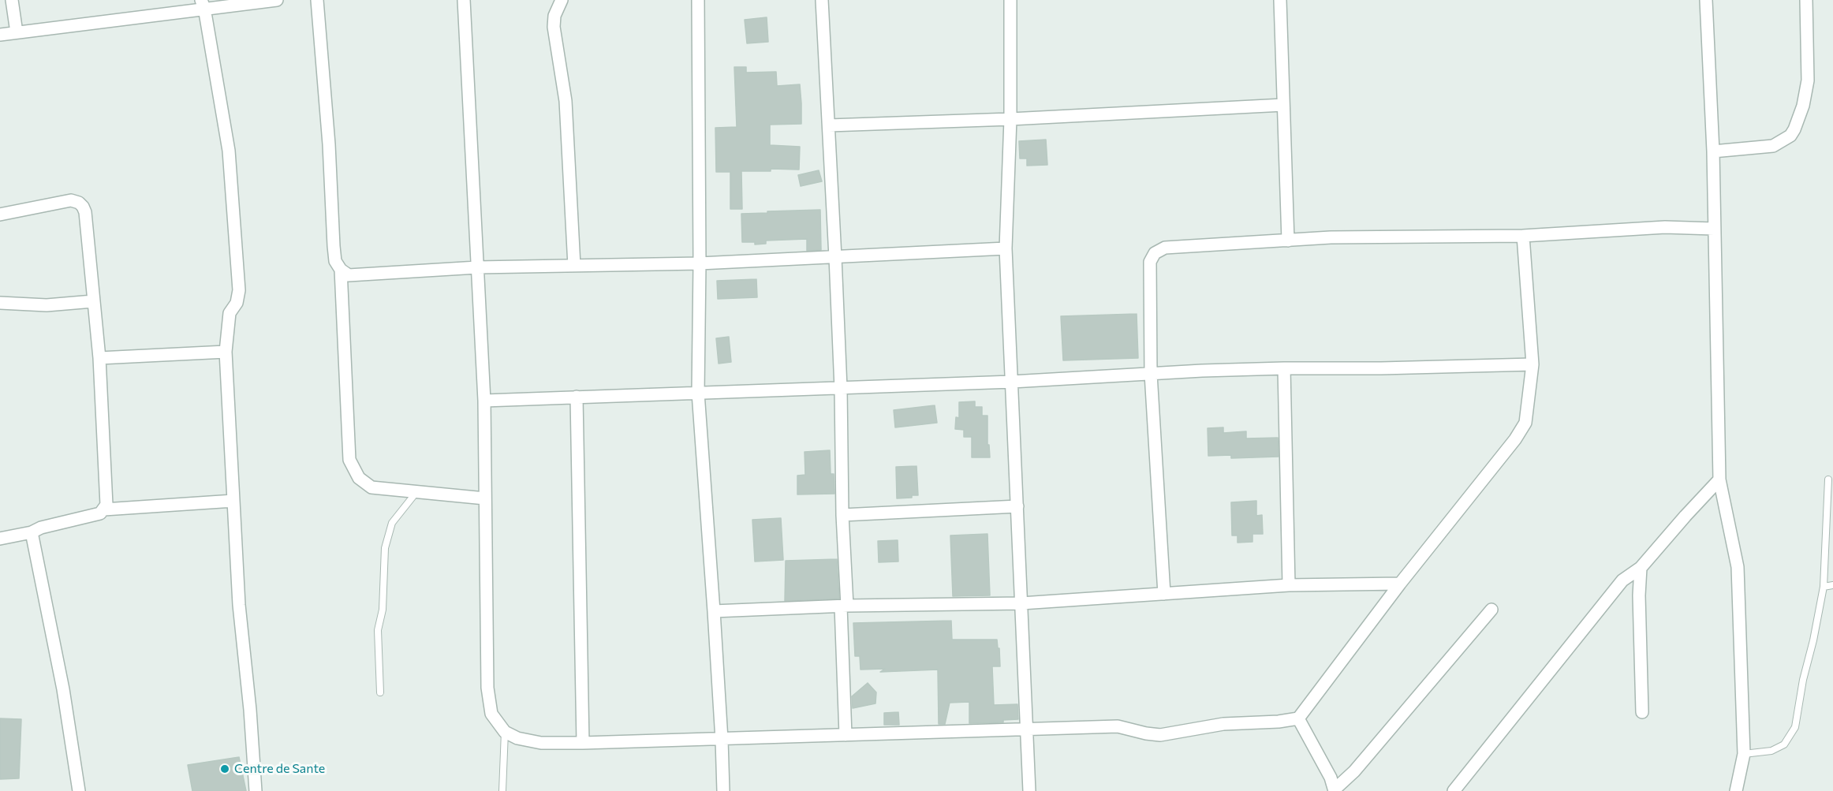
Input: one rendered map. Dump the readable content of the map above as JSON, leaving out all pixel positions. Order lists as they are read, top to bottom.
{
  "places": ["Centre de Sante"]
}
